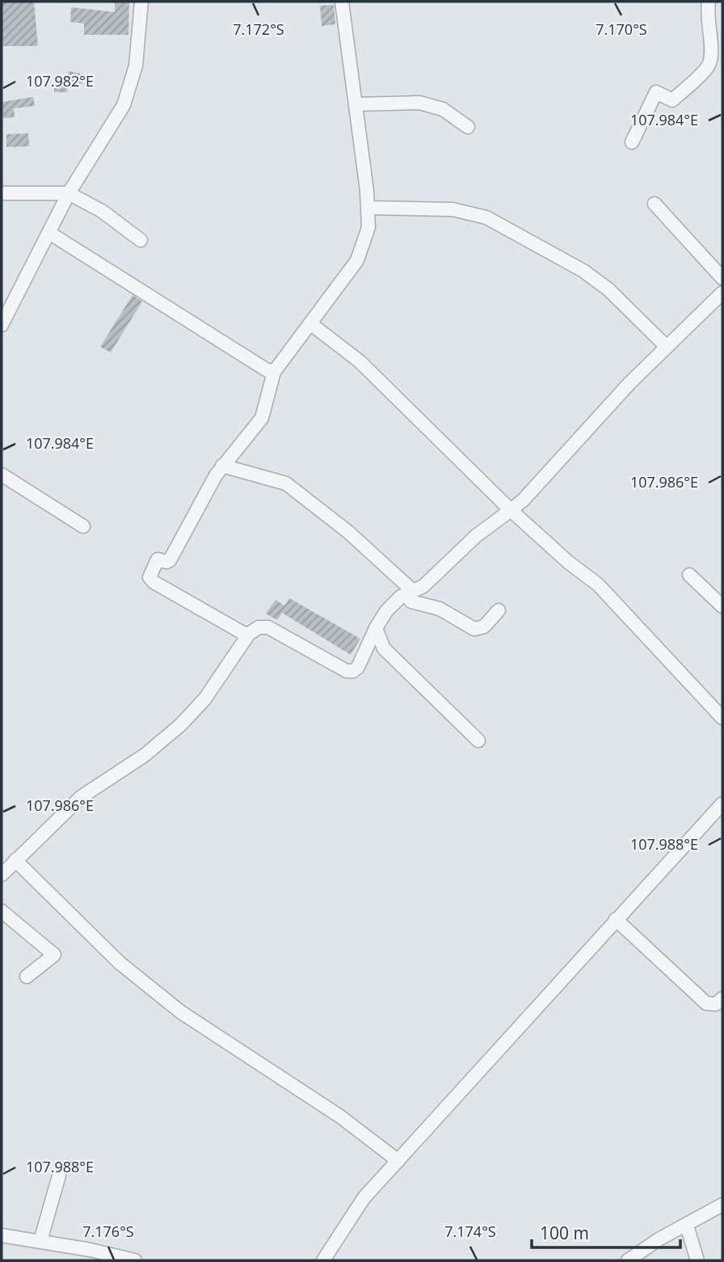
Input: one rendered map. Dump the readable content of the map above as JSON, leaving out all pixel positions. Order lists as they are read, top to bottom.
{
  "scale_bar": "100 m",
  "coordinates": [
    "7.172°S",
    "7.170°S",
    "107.982°E",
    "107.984°E",
    "107.986°E",
    "107.988°E",
    "7.176°S",
    "7.174°S"
  ]
}
